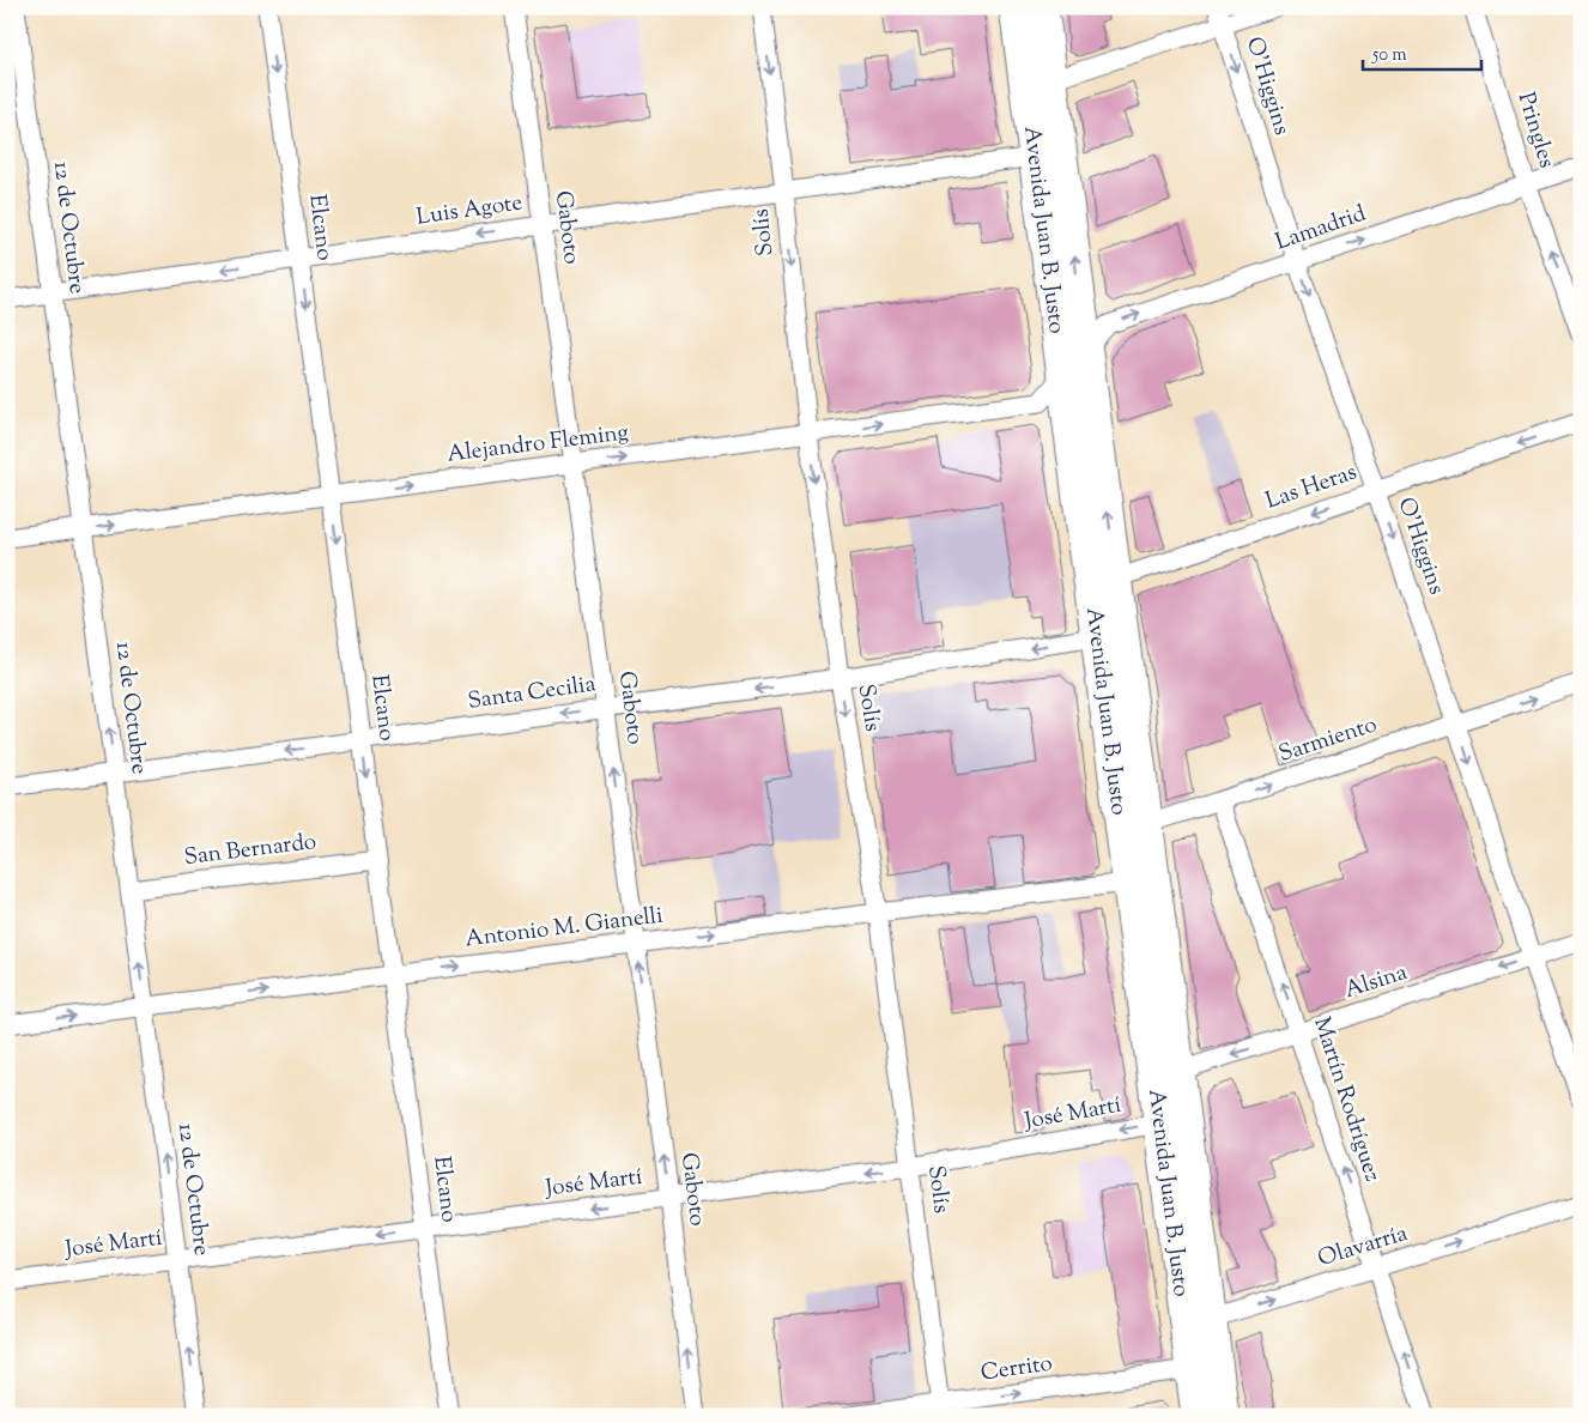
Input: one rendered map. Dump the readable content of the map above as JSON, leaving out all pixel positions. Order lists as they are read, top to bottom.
{
  "streets": {
    "main road": ["Avenida Juan B. Justo"],
    "street": [
      "O'Higgins",
      "Pringles",
      "Luis Agote",
      "12 de Octubre",
      "Elcano",
      "Gaboto",
      "Lamadrid",
      "Solís",
      "Alejandro Fleming",
      "Las Heras",
      "Santa Cecilia",
      "Sarmiento",
      "San Bernardo",
      "Antonio M. Gianelli",
      "Alsina",
      "Martín Rodríguez",
      "José Martí",
      "Olavarría",
      "Cerrito"
    ]
  },
  "crossings": [
    ["O'Higgins", "Lamadrid"],
    ["O'Higgins", "Las Heras"],
    ["O'Higgins", "Sarmiento"],
    ["O'Higgins", "Alsina"],
    ["Pringles", "Lamadrid"],
    ["Luis Agote", "12 de Octubre"],
    ["Luis Agote", "Elcano"],
    ["Luis Agote", "Gaboto"],
    ["Luis Agote", "Avenida Juan B. Justo"],
    ["Luis Agote", "Solís"],
    ["12 de Octubre", "Alejandro Fleming"],
    ["12 de Octubre", "Santa Cecilia"],
    ["12 de Octubre", "San Bernardo"],
    ["12 de Octubre", "Antonio M. Gianelli"],
    ["12 de Octubre", "José Martí"],
    ["Elcano", "Alejandro Fleming"],
    ["Elcano", "Santa Cecilia"],
    ["Elcano", "San Bernardo"],
    ["Elcano", "Antonio M. Gianelli"],
    ["Elcano", "José Martí"],
    ["Gaboto", "Alejandro Fleming"],
    ["Gaboto", "Santa Cecilia"],
    ["Gaboto", "Antonio M. Gianelli"],
    ["Gaboto", "José Martí"],
    ["Lamadrid", "Avenida Juan B. Justo"],
    ["Lamadrid", "Alejandro Fleming"],
    ["Avenida Juan B. Justo", "Alejandro Fleming"],
    ["Avenida Juan B. Justo", "Las Heras"],
    ["Avenida Juan B. Justo", "Santa Cecilia"],
    ["Avenida Juan B. Justo", "Sarmiento"],
    ["Avenida Juan B. Justo", "Antonio M. Gianelli"],
    ["Avenida Juan B. Justo", "Alsina"],
    ["Avenida Juan B. Justo", "José Martí"],
    ["Avenida Juan B. Justo", "Olavarría"],
    ["Avenida Juan B. Justo", "Cerrito"],
    ["Solís", "Alejandro Fleming"],
    ["Solís", "Santa Cecilia"],
    ["Solís", "Antonio M. Gianelli"],
    ["Solís", "José Martí"],
    ["Solís", "Cerrito"],
    ["Sarmiento", "Martín Rodríguez"],
    ["Alsina", "Martín Rodríguez"],
    ["Martín Rodríguez", "Olavarría"]
  ],
  "one_way": [
    "O'Higgins",
    "Pringles",
    "Luis Agote",
    "12 de Octubre",
    "Elcano",
    "Gaboto",
    "Lamadrid",
    "Solís",
    "Alejandro Fleming",
    "Las Heras",
    "Santa Cecilia",
    "Sarmiento",
    "Antonio M. Gianelli",
    "Alsina",
    "Martín Rodríguez",
    "José Martí",
    "Olavarría",
    "Cerrito"
  ],
  "scale_bar": "50 m"
}
